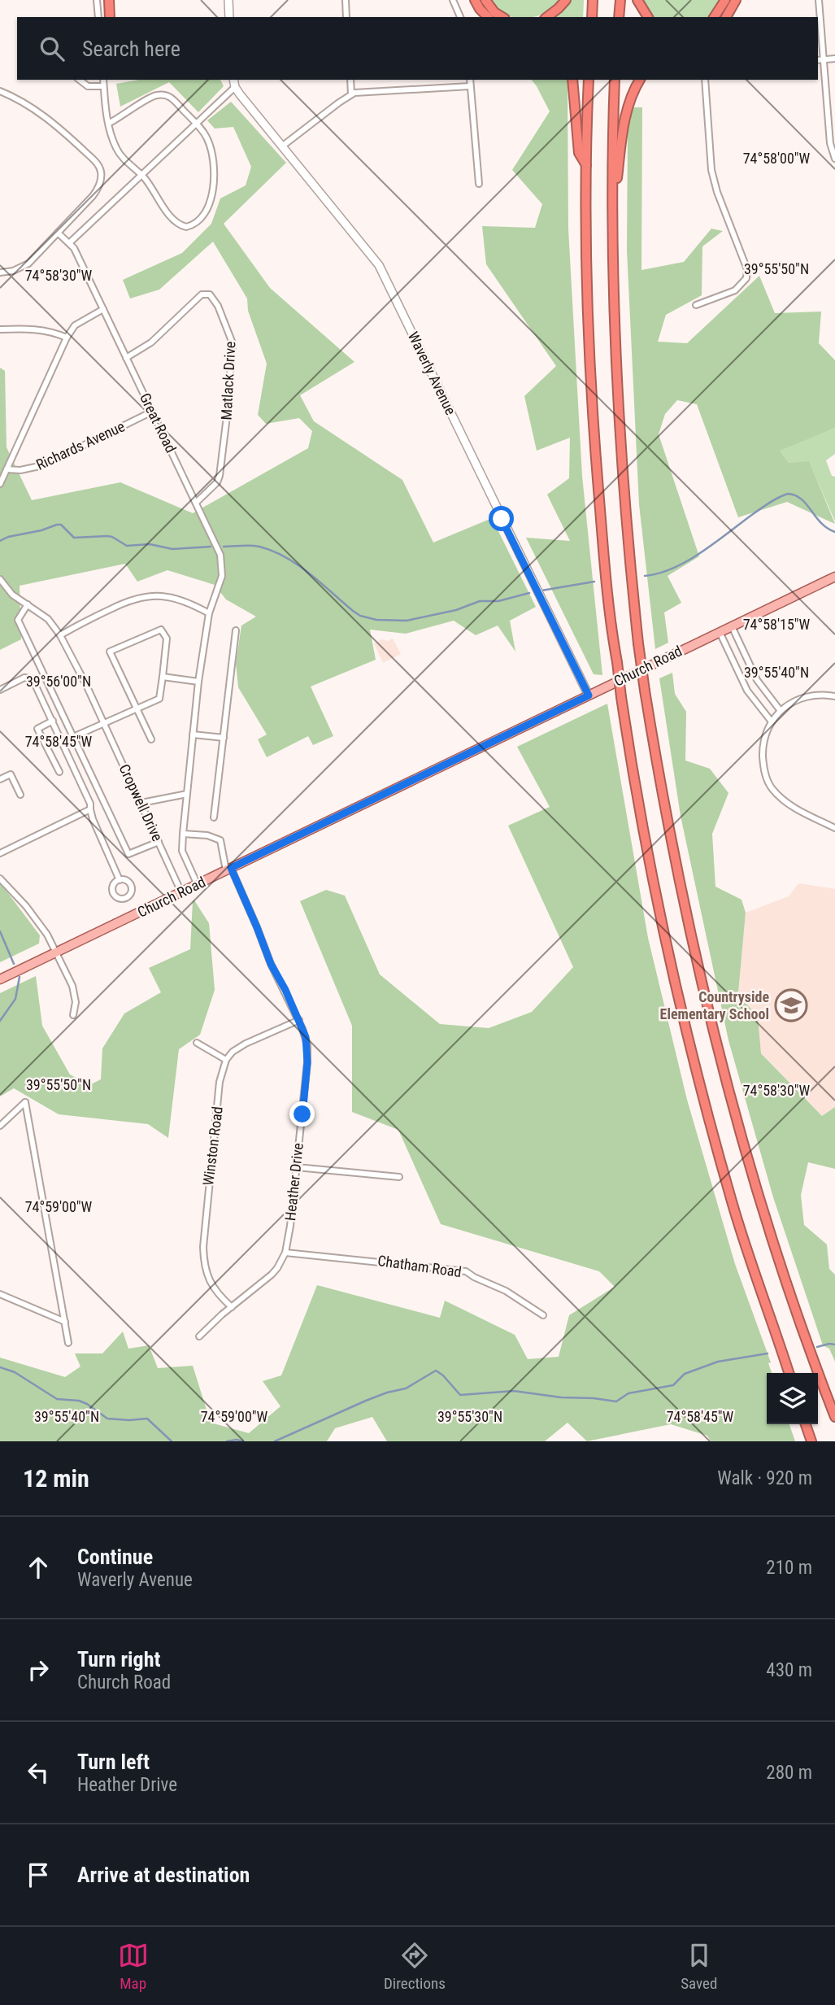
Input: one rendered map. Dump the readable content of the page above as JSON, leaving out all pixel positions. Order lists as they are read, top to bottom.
{
  "streets": {
    "main road": ["Church Road"],
    "street": [
      "Waverly Avenue",
      "Matlack Drive",
      "Great Road",
      "Richards Avenue",
      "Cropwell Drive",
      "Winston Road",
      "Heather Drive",
      "Chatham Road"
    ]
  },
  "crossings": [
    ["Waverly Avenue", "Church Road"],
    ["Matlack Drive", "Great Road"],
    ["Great Road", "Richards Avenue"],
    ["Great Road", "Church Road"],
    ["Church Road", "Cropwell Drive"],
    ["Church Road", "Heather Drive"],
    ["Winston Road", "Heather Drive"],
    ["Heather Drive", "Chatham Road"]
  ],
  "places": {
    "school or university": ["Countryside Elementary School"]
  },
  "page": {
    "search": "Search here",
    "heading": ["12 min", "Walk · 920 m"],
    "list": [
      ["Continue", "Waverly Avenue", "210 m"],
      ["Turn right", "Church Road", "430 m"],
      ["Turn left", "Heather Drive", "280 m"],
      "Arrive at destination"
    ],
    "nav": ["Map", "Directions", "Saved"]
  },
  "coordinates": [
    "74°58'00\"W",
    "39°55'50\"N",
    "74°58'30\"W",
    "74°58'15\"W",
    "39°55'40\"N",
    "39°56'00\"N",
    "74°58'45\"W",
    "74°59'00\"W",
    "39°55'30\"N"
  ]
}
